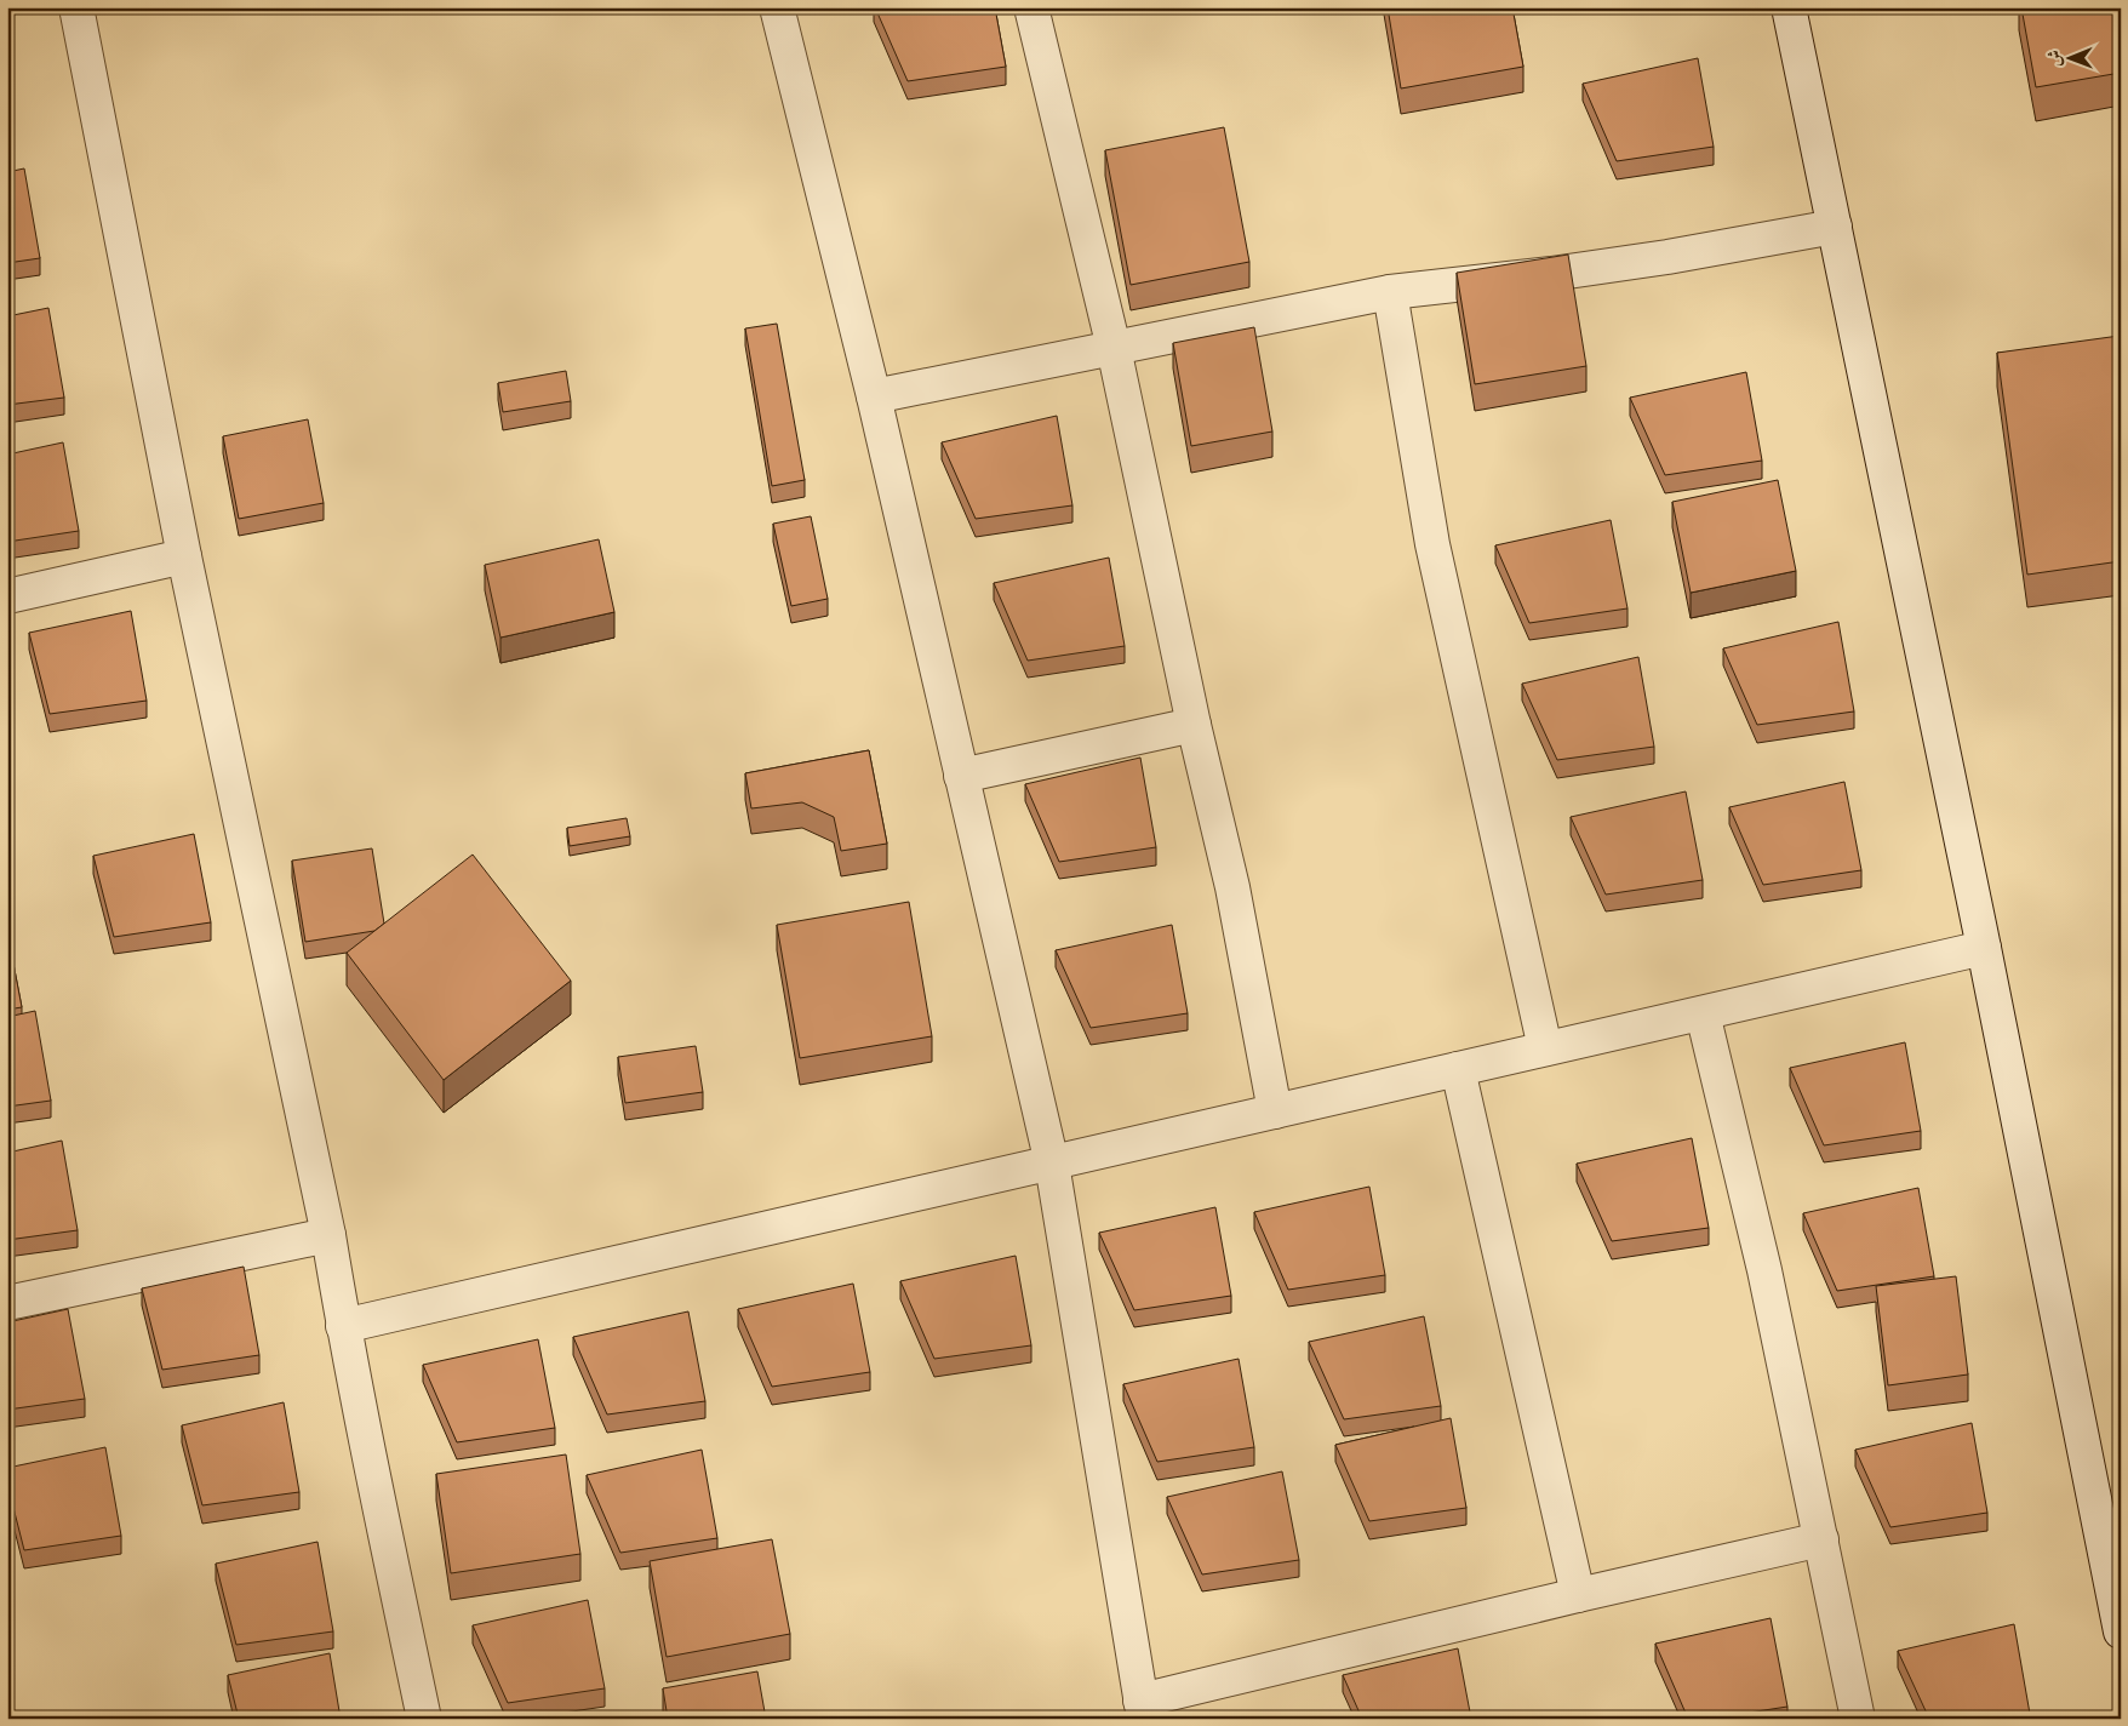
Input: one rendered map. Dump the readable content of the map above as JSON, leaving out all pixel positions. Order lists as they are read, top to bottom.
{
  "north": "left"
}
